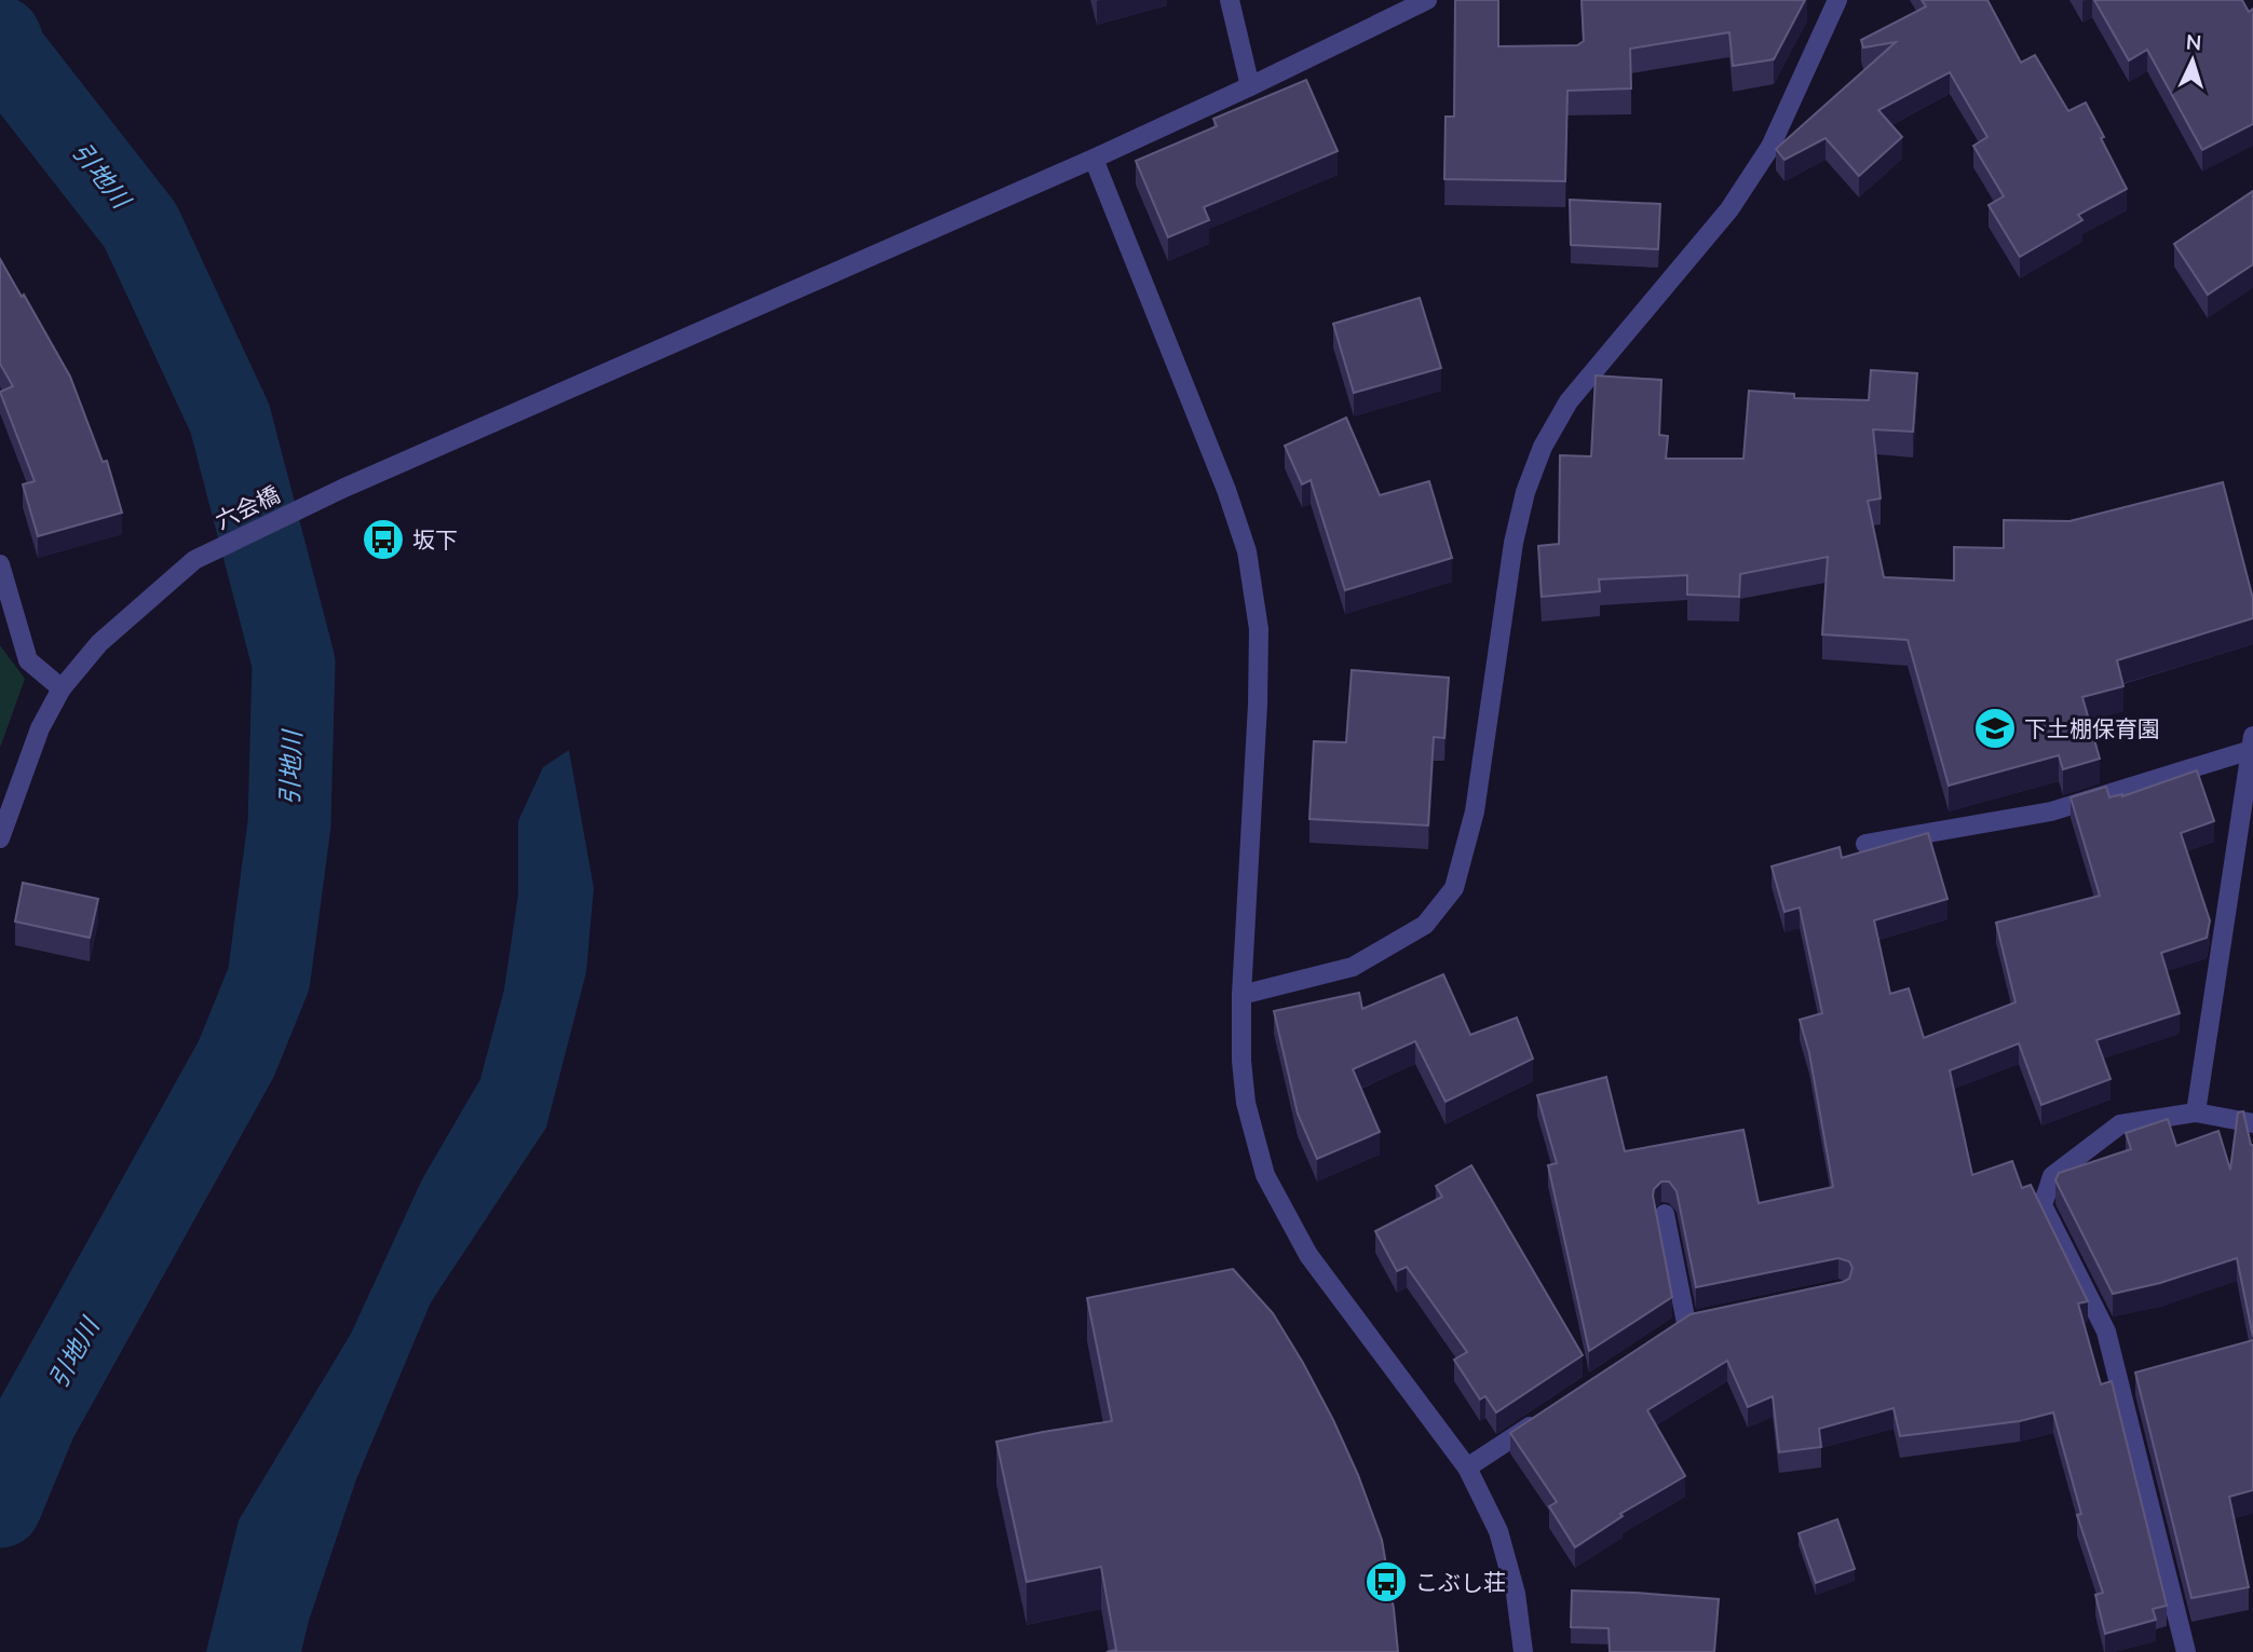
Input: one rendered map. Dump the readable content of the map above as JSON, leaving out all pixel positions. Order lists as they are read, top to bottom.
{
  "streets": {
    "street": ["六会橋"]
  },
  "water": ["引地川"],
  "places": {
    "bus stop": ["坂下", "こぶし荘"],
    "school or university": ["下土棚保育園"]
  },
  "north": "top"
}
